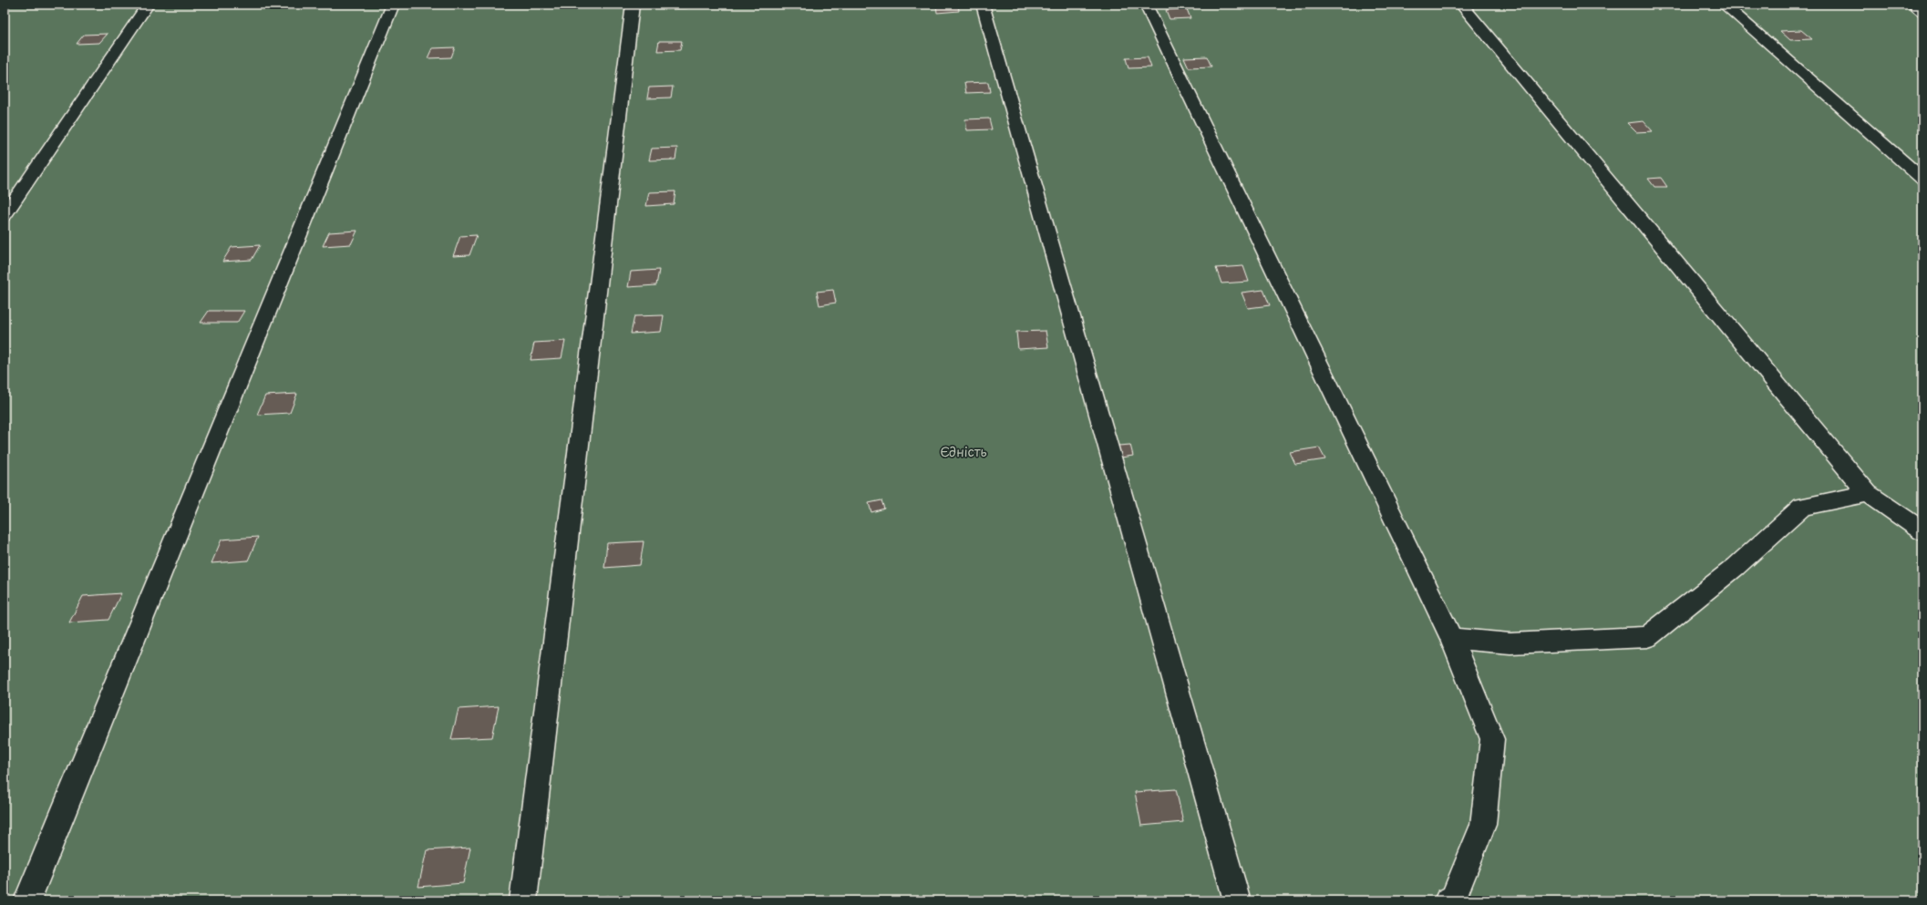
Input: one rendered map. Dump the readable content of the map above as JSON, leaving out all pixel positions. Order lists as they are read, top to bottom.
{
  "parks": ["Єдність"]
}
